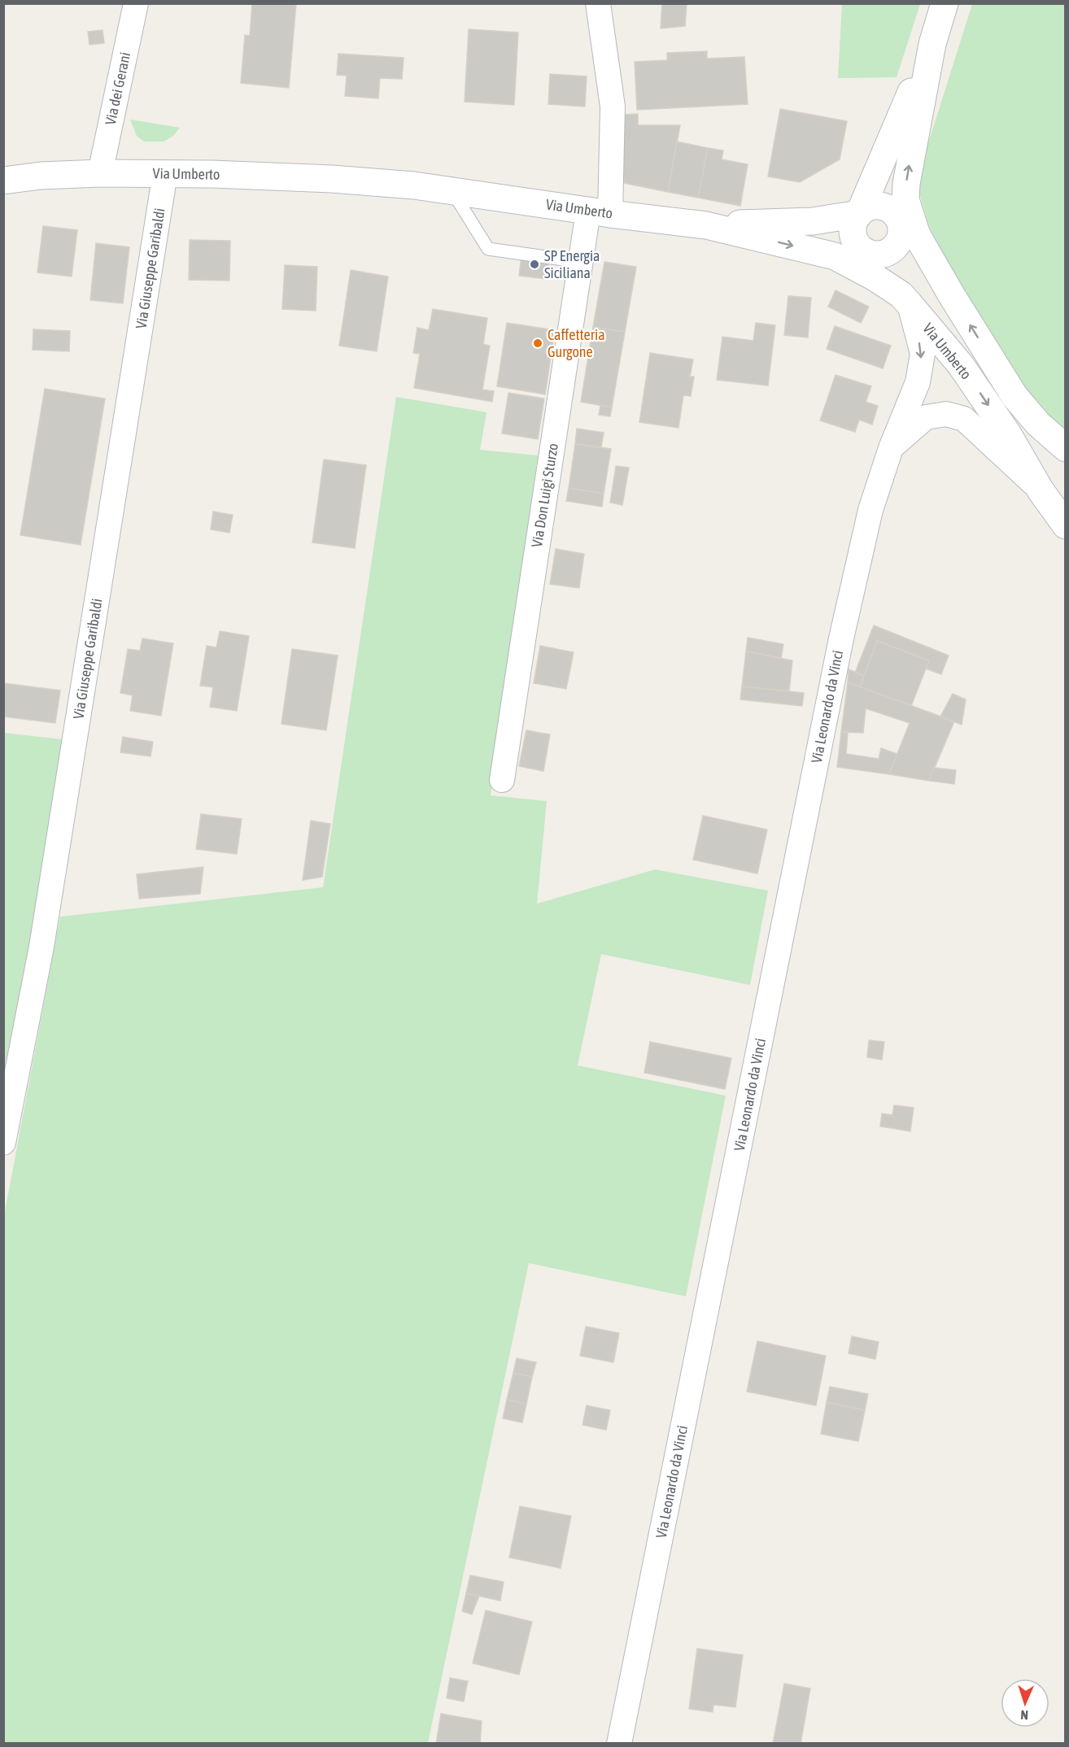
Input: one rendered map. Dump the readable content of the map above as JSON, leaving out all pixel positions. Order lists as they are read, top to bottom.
{
  "streets": {
    "main road": ["Via Umberto"],
    "street": [
      "Via dei Gerani",
      "Via Giuseppe Garibaldi",
      "Via Don Luigi Sturzo",
      "Via Leonardo da Vinci"
    ]
  },
  "crossings": [
    ["Via dei Gerani", "Via Umberto"],
    ["Via Umberto", "Via Giuseppe Garibaldi"],
    ["Via Umberto", "Via Don Luigi Sturzo"],
    ["Via Umberto", "Via Leonardo da Vinci"]
  ],
  "places": ["SP Energia Siciliana", "Caffetteria Gurgone"],
  "north": "bottom"
}
